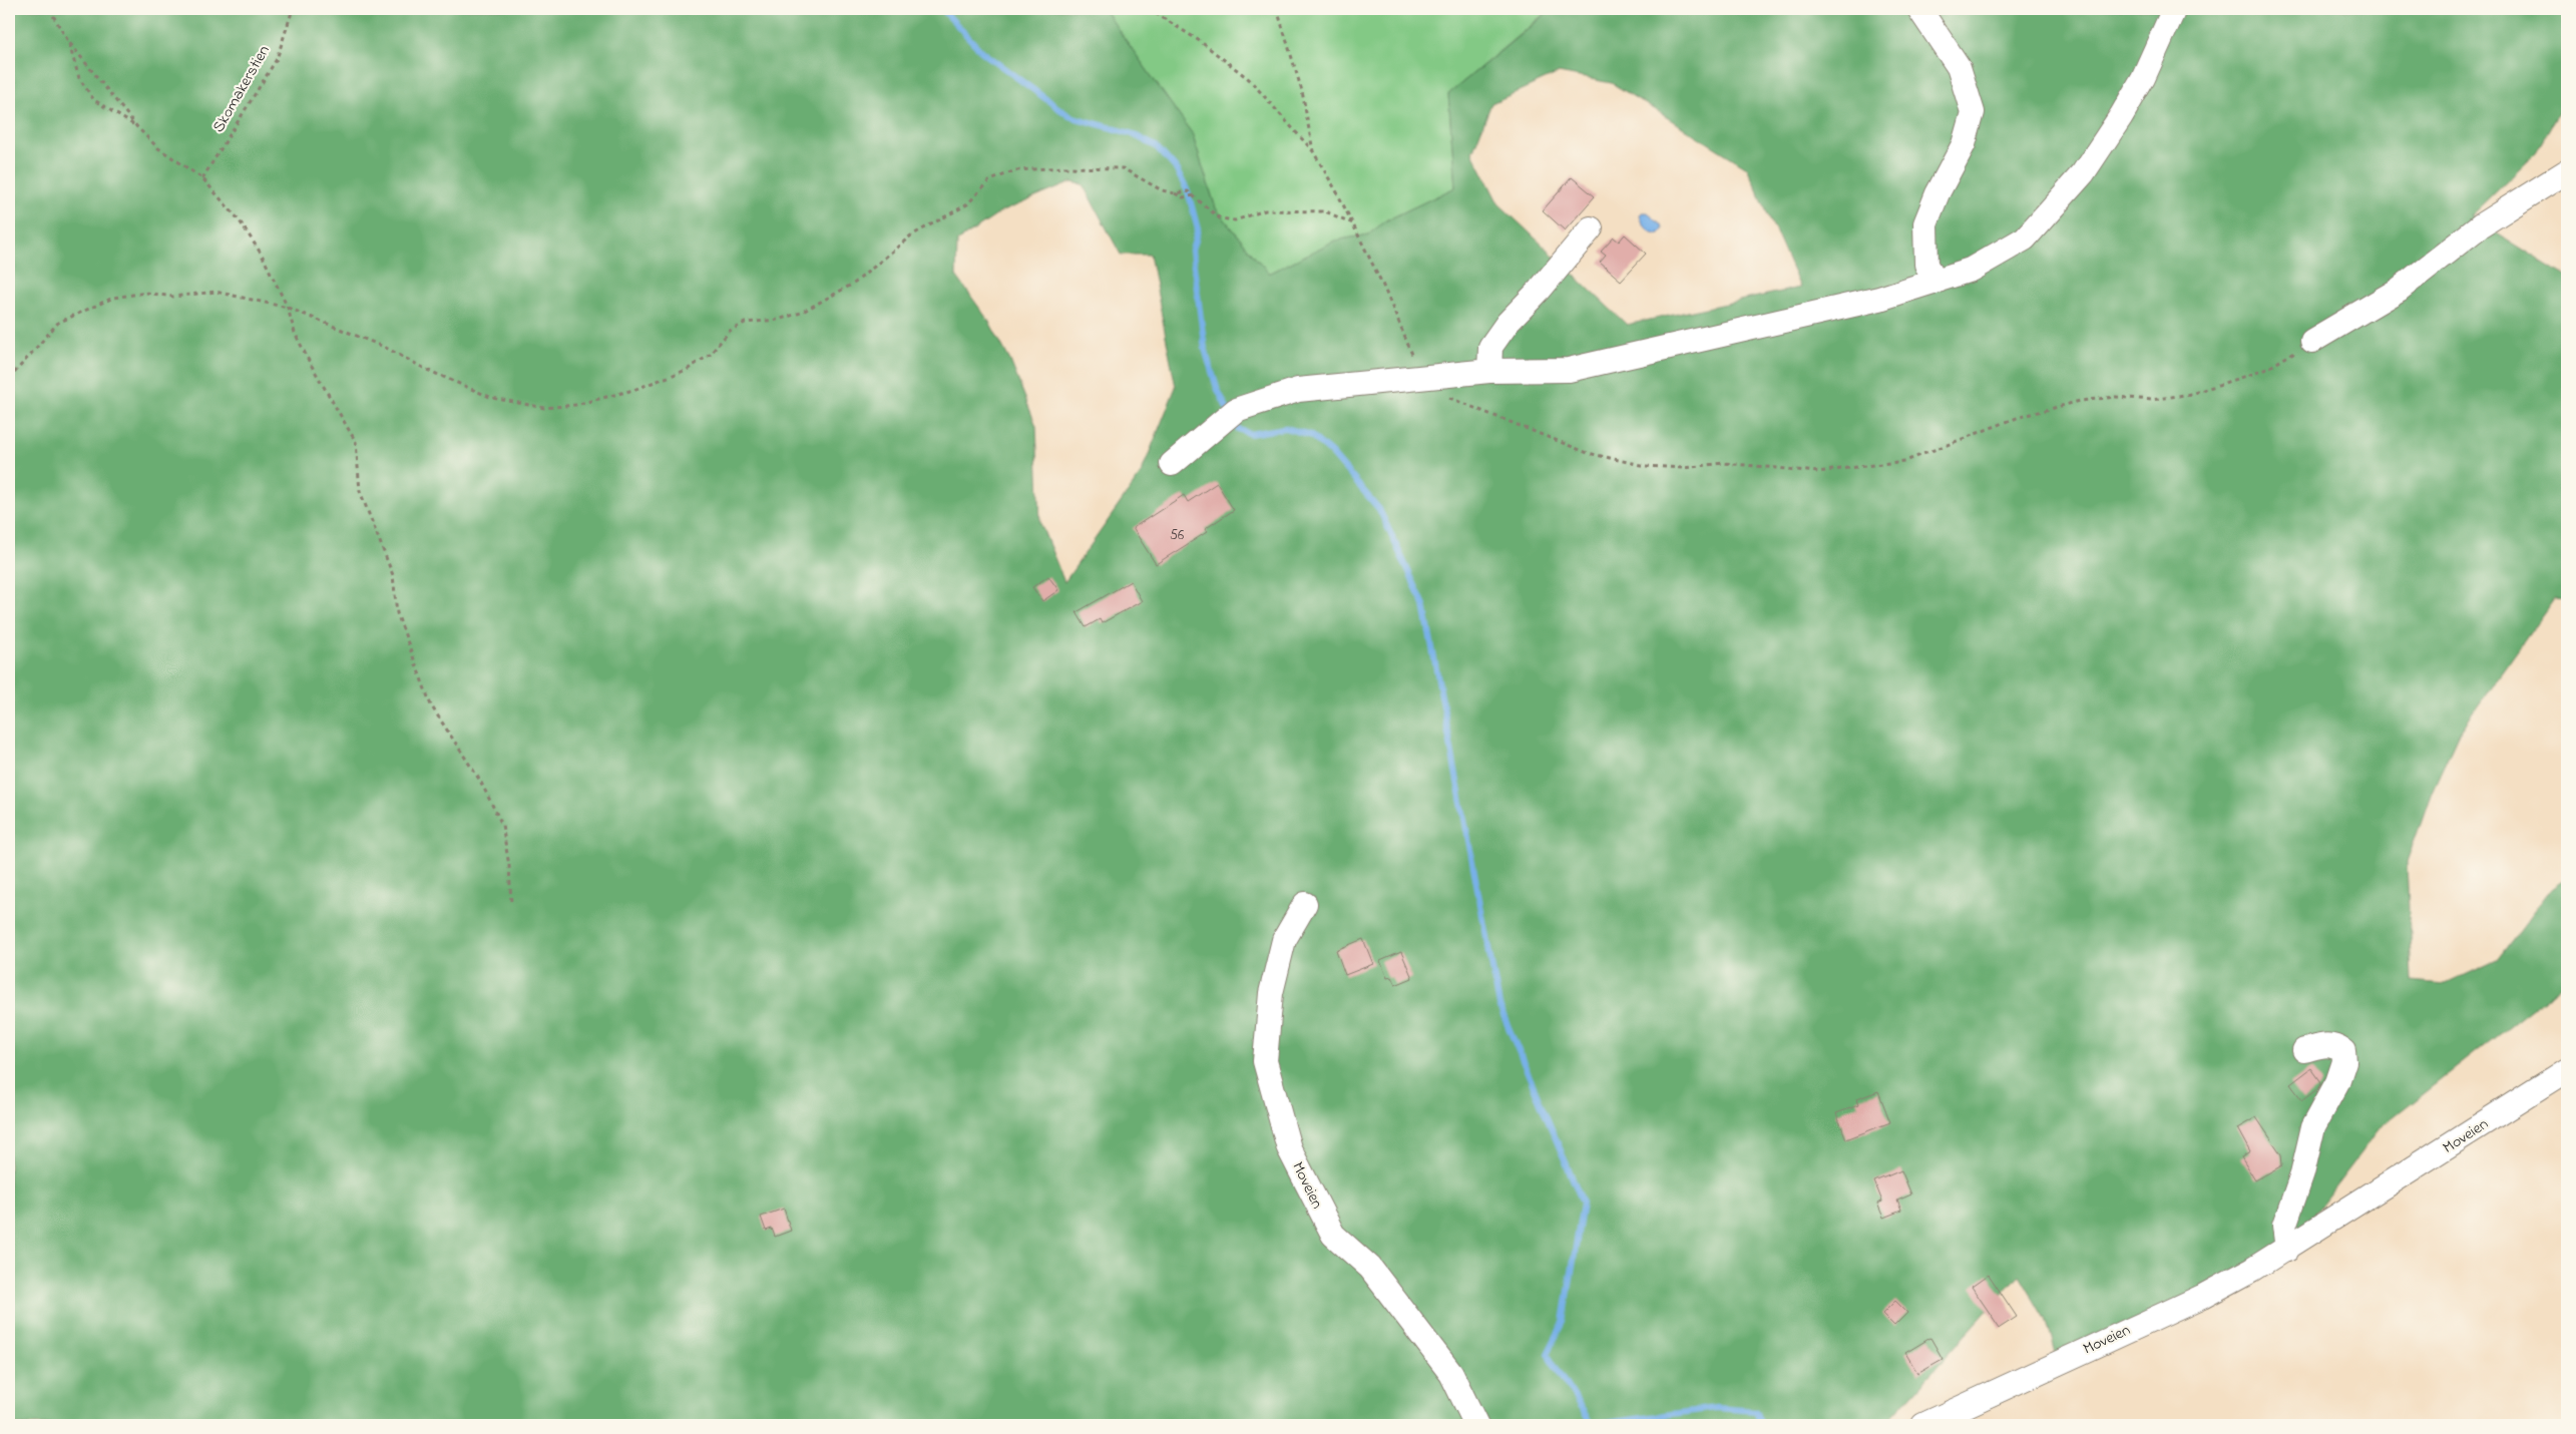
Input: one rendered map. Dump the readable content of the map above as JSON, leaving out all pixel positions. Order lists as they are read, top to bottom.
{
  "streets": {
    "street": ["Moveien"],
    "path": ["Skomakerstien"]
  },
  "house_numbers": ["56"]
}
